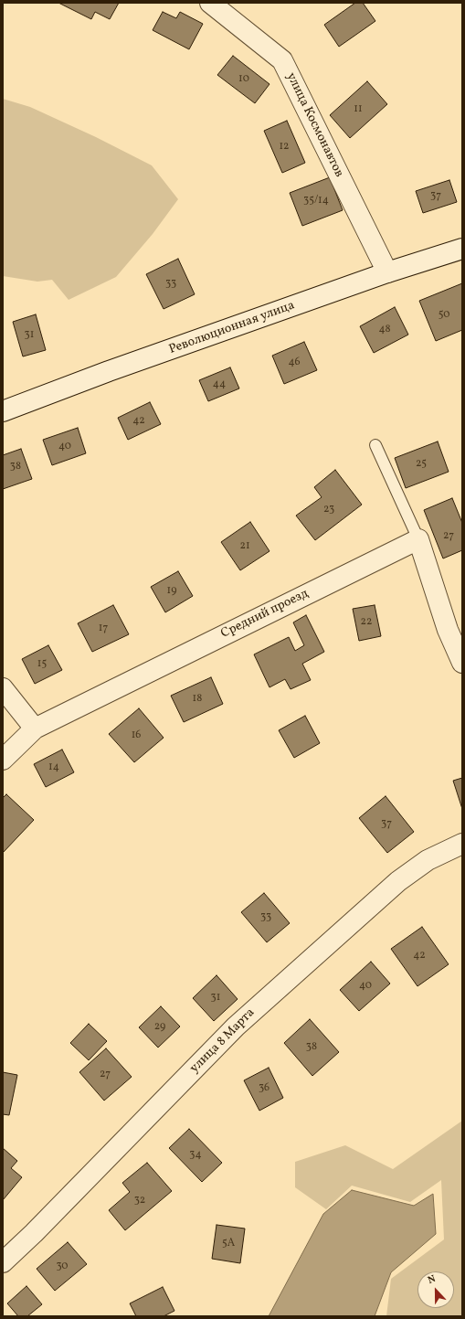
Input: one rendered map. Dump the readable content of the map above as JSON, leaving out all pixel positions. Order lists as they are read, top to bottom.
{
  "streets": {
    "street": [
      "улица Космонавтов",
      "Революционная улица",
      "Средний проезд",
      "улица 8 Марта"
    ]
  },
  "crossings": [
    ["улица Космонавтов", "Революционная улица"]
  ],
  "house_numbers": [
    "10",
    "11",
    "12",
    "37",
    "35/14",
    "33",
    "50",
    "48",
    "31",
    "46",
    "44",
    "42",
    "40",
    "25",
    "38",
    "23",
    "27",
    "21",
    "19",
    "22",
    "17",
    "15",
    "18",
    "16",
    "14",
    "37",
    "33",
    "42",
    "40",
    "31",
    "29",
    "38",
    "27",
    "36",
    "34",
    "32",
    "5А",
    "30"
  ],
  "north": "top"
}
